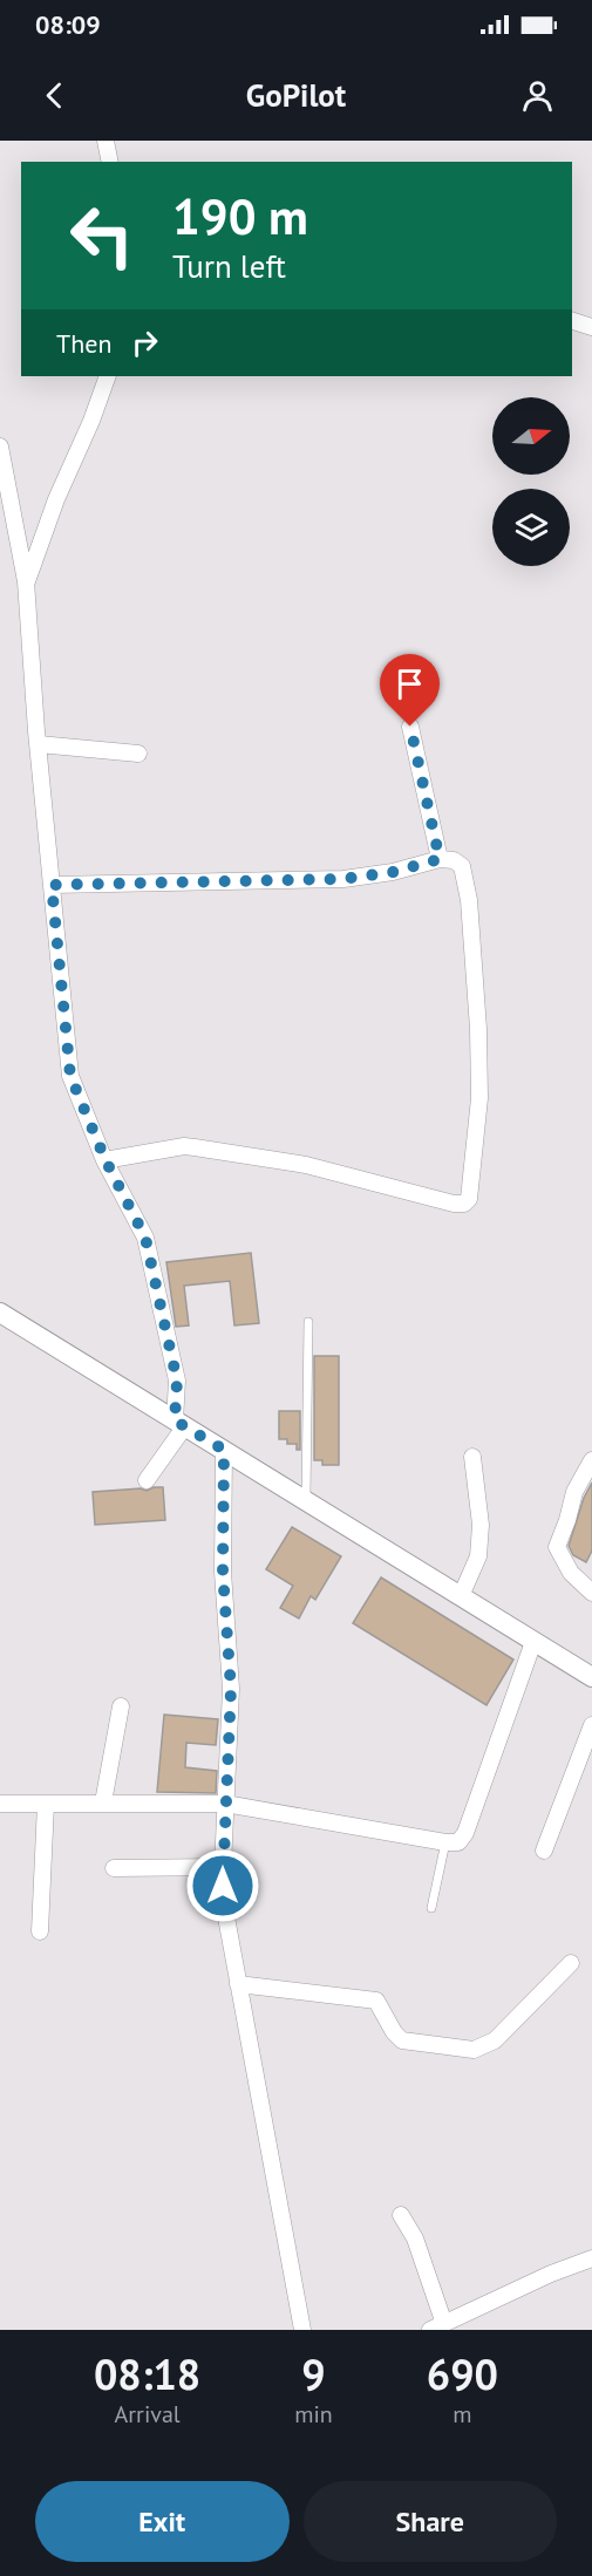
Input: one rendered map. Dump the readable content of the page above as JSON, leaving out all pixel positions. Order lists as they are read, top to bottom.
{
  "north": "right",
  "page": {
    "status": "08:09",
    "header": "GoPilot",
    "turn": ["190 m", "Turn left"],
    "then": "Then",
    "eta": [
      "08:18",
      "Arrival",
      "9",
      "min",
      "690",
      "m"
    ],
    "buttons": ["Exit", "Share"]
  }
}
